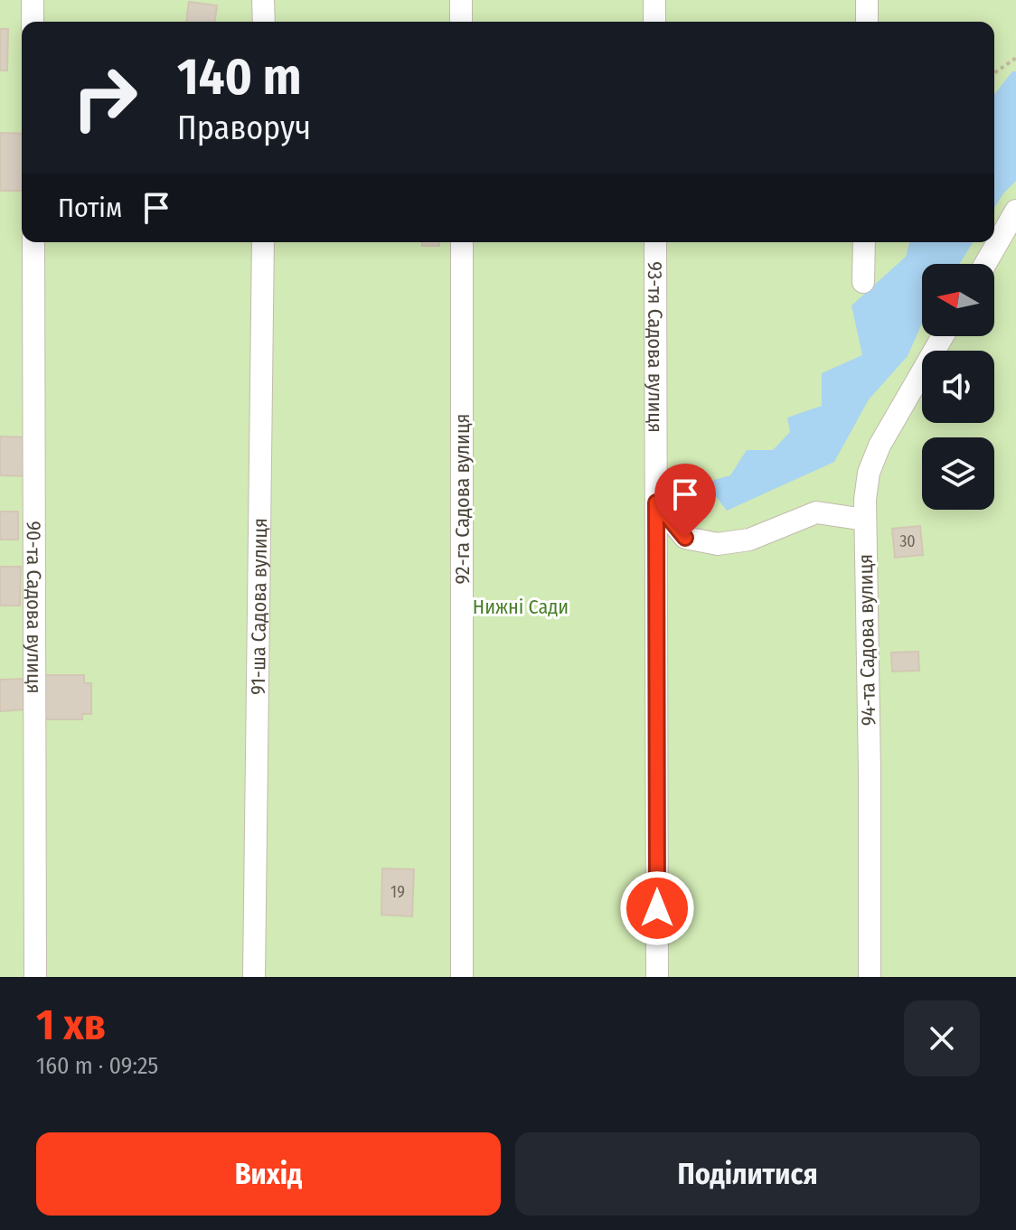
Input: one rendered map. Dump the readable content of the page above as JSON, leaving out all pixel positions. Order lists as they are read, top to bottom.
{
  "streets": {
    "street": [
      "93-тя Садова вулиця",
      "92-га Садова вулиця",
      "90-та Садова вулиця",
      "91-ша Садова вулиця",
      "94-та Садова вулиця"
    ]
  },
  "parks": ["Нижні Сади"],
  "house_numbers": ["30", "19"],
  "north": "left",
  "page": {
    "turn": ["140 m", "Праворуч"],
    "then": "Потім",
    "heading": ["1 хв", "160 m · 09:25"],
    "buttons": ["Вихід", "Поділитися"]
  }
}
